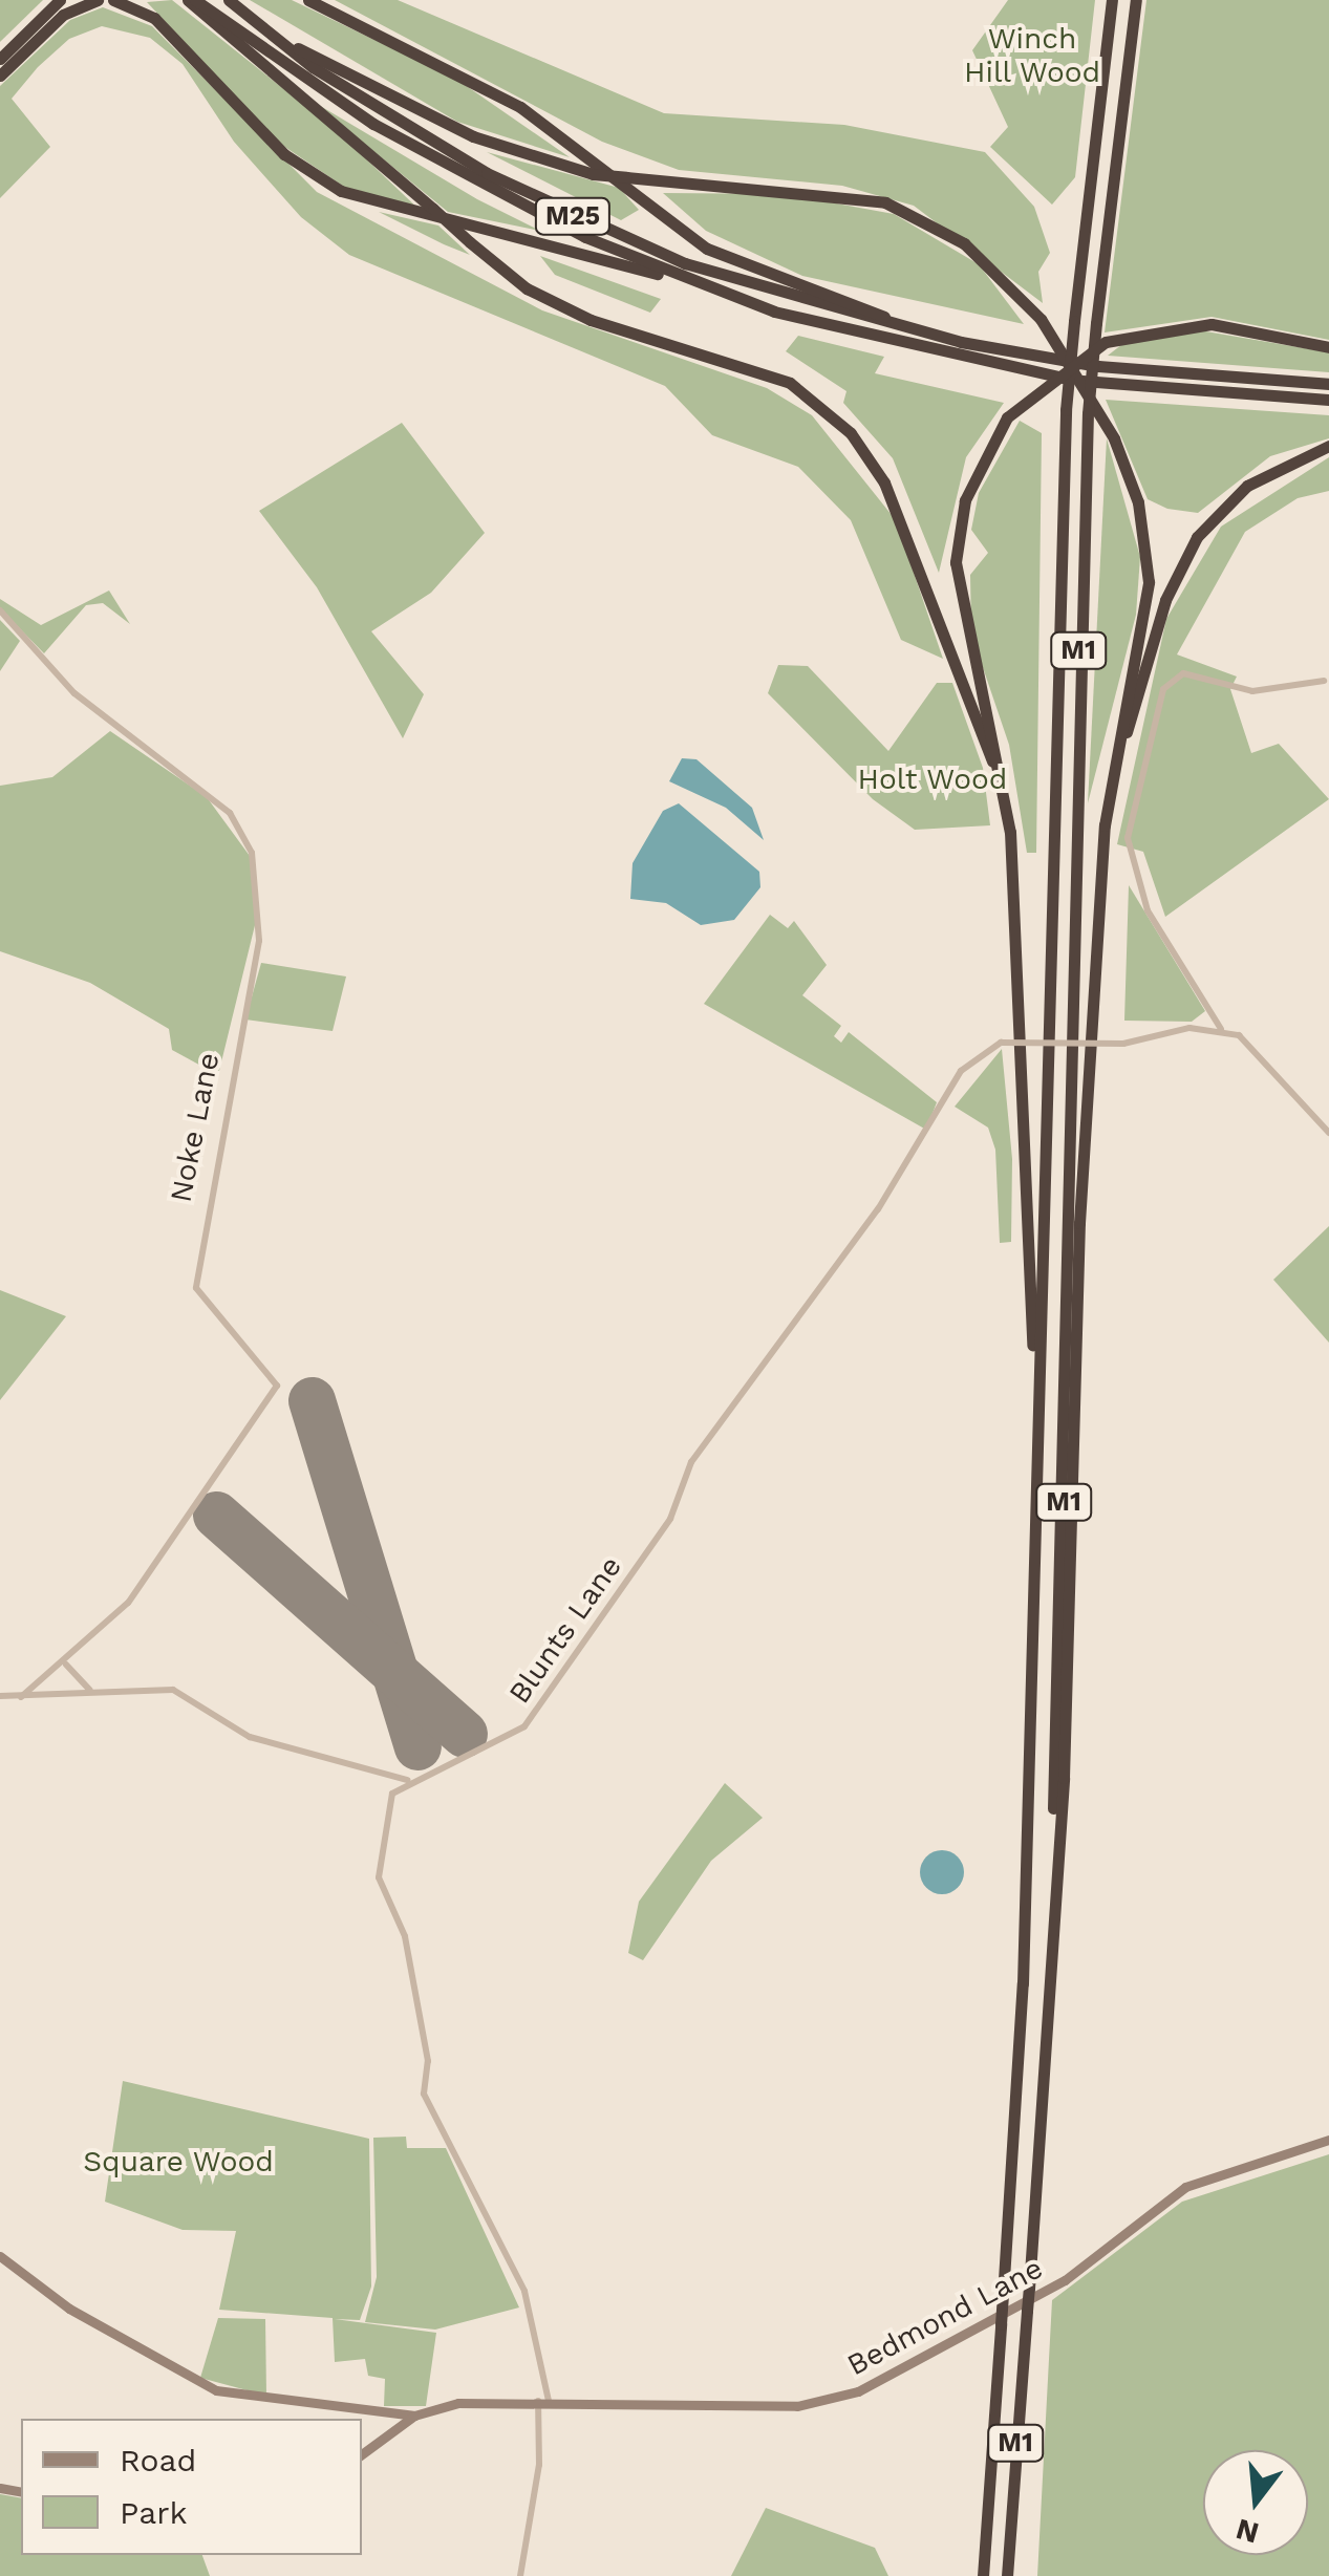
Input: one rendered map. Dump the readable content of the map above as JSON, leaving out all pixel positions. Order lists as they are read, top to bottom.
{
  "streets": {
    "highway": ["M25", "M1"],
    "street": ["Noke Lane", "Blunts Lane", "Bedmond Lane"]
  },
  "parks": ["Winch Hill Wood", "Holt Wood", "Square Wood"],
  "legend": ["Road", "Park"],
  "north": "bottom"
}
